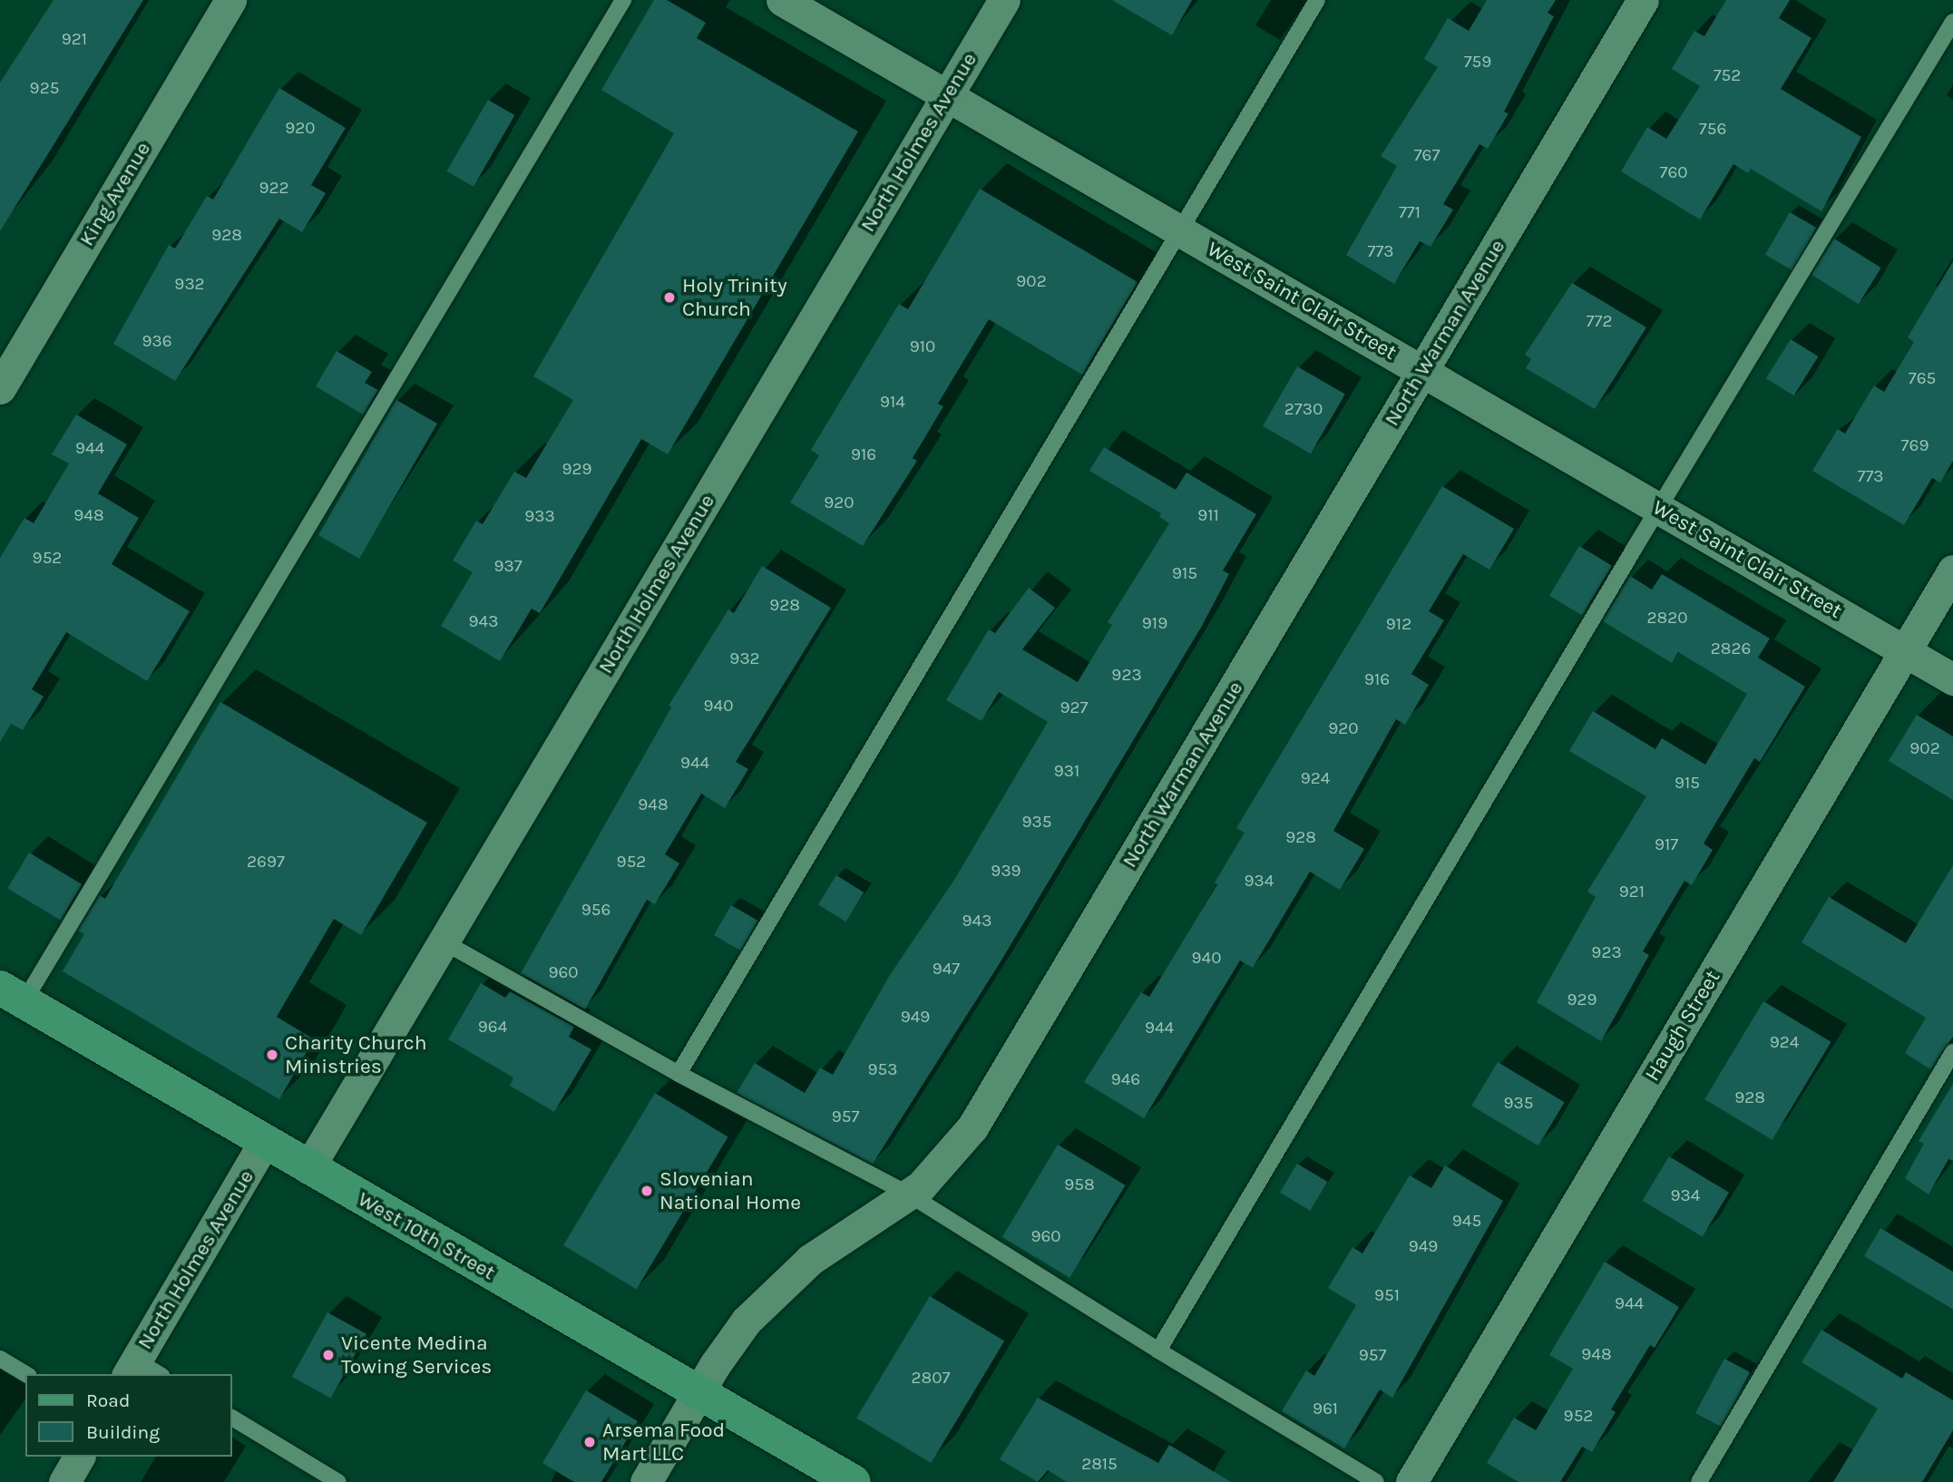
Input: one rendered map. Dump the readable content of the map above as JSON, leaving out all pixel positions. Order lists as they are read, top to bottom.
{
  "streets": {
    "main road": ["West 10th Street"],
    "street": [
      "North Holmes Avenue",
      "King Avenue",
      "West Saint Clair Street",
      "North Warman Avenue",
      "Haugh Street"
    ]
  },
  "crossings": [
    ["North Holmes Avenue", "West Saint Clair Street"],
    ["North Holmes Avenue", "West 10th Street"],
    ["West Saint Clair Street", "North Warman Avenue"],
    ["West Saint Clair Street", "Haugh Street"],
    ["North Warman Avenue", "West 10th Street"]
  ],
  "places": [
    "Holy Trinity Church",
    "Charity Church Ministries",
    "Slovenian National Home",
    "Vicente Medina Towing Services",
    "Arsema Food Mart LLC"
  ],
  "house_numbers": [
    "921",
    "759",
    "752",
    "925",
    "920",
    "756",
    "767",
    "760",
    "922",
    "771",
    "928",
    "773",
    "902",
    "932",
    "772",
    "936",
    "910",
    "765",
    "914",
    "2730",
    "769",
    "944",
    "916",
    "929",
    "773",
    "920",
    "948",
    "911",
    "933",
    "952",
    "937",
    "915",
    "928",
    "2820",
    "943",
    "919",
    "912",
    "2826",
    "932",
    "923",
    "916",
    "940",
    "927",
    "920",
    "902",
    "944",
    "931",
    "924",
    "915",
    "948",
    "935",
    "928",
    "917",
    "2697",
    "952",
    "939",
    "934",
    "921",
    "956",
    "943",
    "923",
    "940",
    "947",
    "960",
    "929",
    "949",
    "964",
    "944",
    "924",
    "953",
    "946",
    "928",
    "935",
    "957",
    "958",
    "934",
    "945",
    "960",
    "949",
    "951",
    "944",
    "948",
    "957",
    "2807",
    "961",
    "952",
    "2815"
  ],
  "legend": ["Road", "Building"]
}
